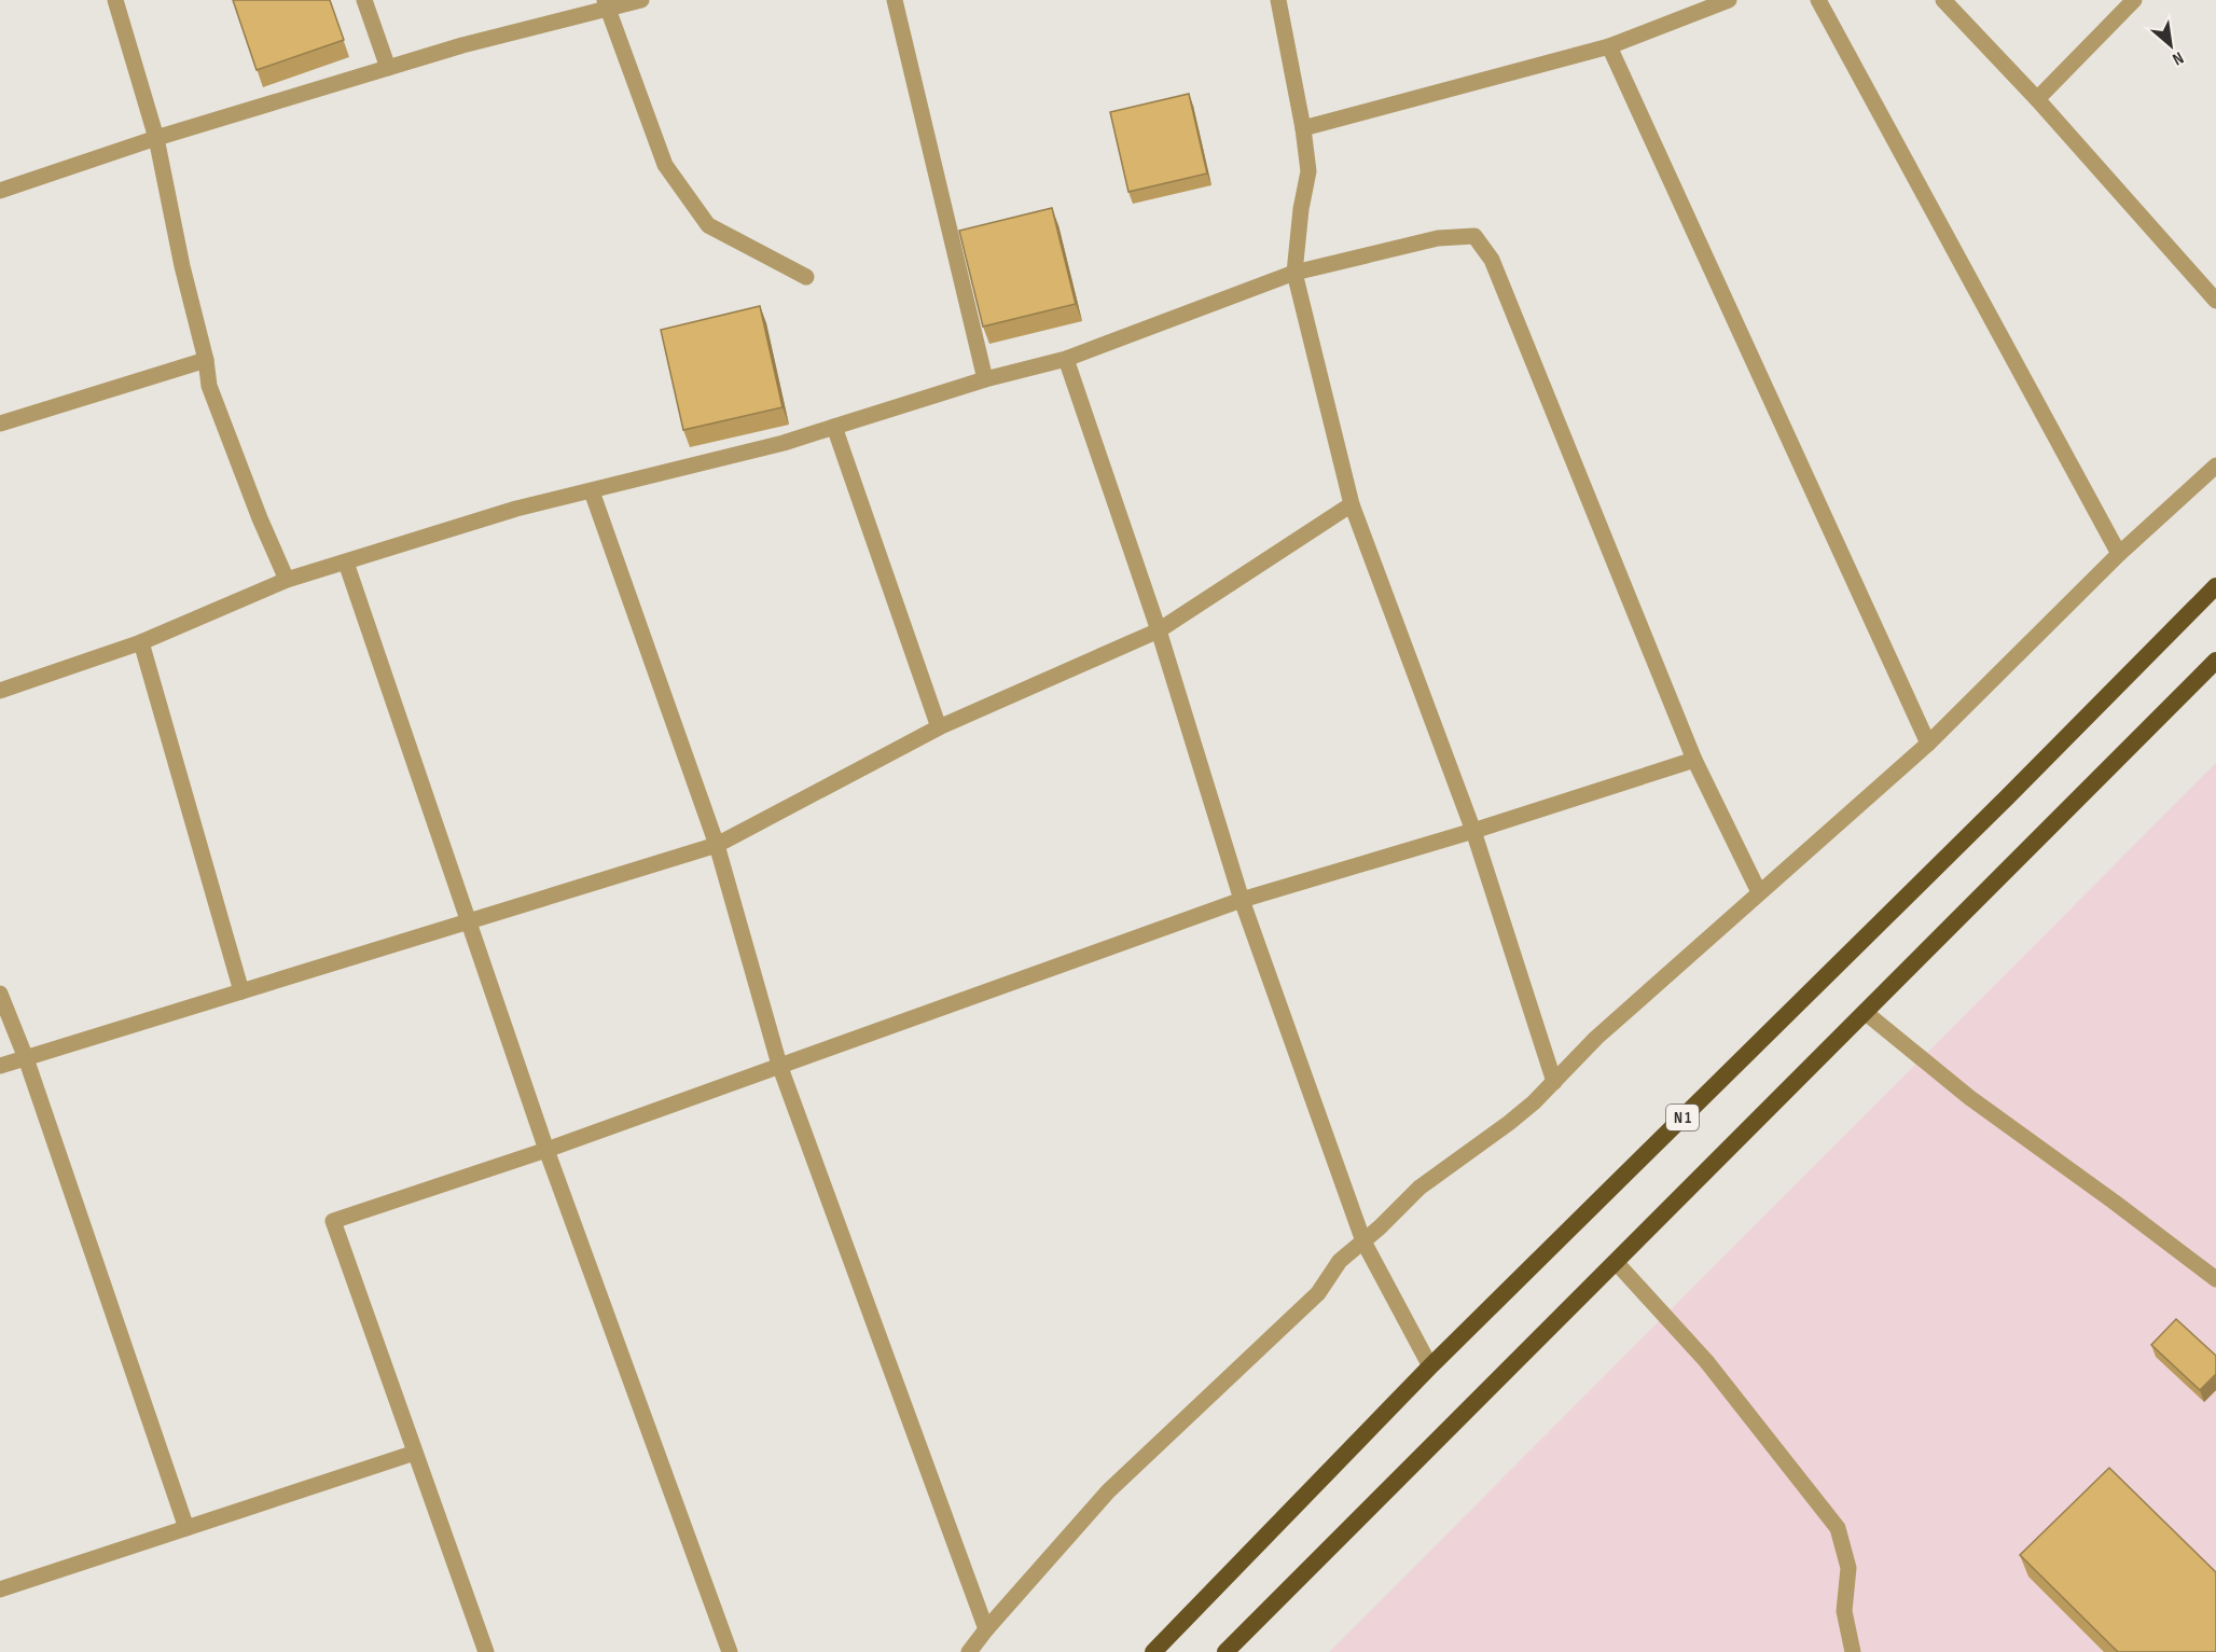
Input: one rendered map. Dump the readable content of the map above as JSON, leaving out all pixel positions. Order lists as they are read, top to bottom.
{
  "streets": {
    "highway": ["N 1"]
  },
  "north": "bottom right"
}
